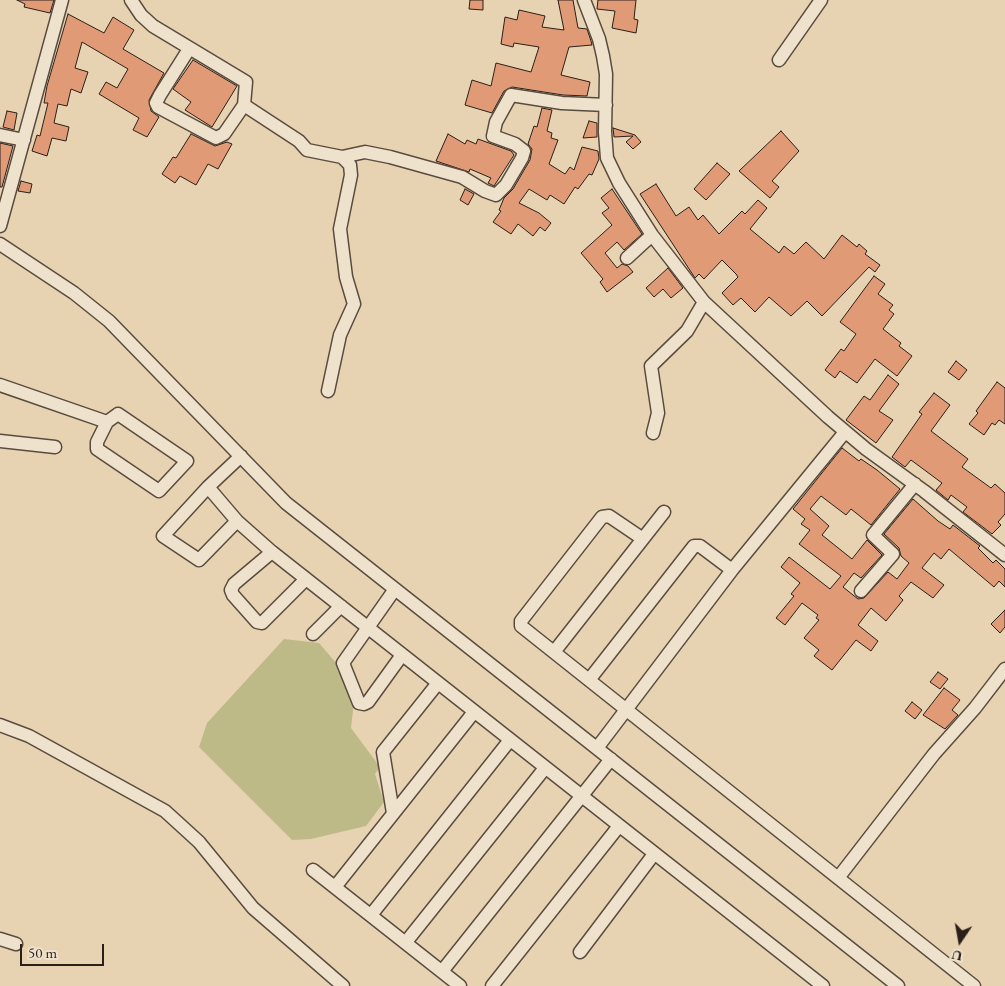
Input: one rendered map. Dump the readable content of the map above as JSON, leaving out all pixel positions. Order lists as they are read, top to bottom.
{
  "scale_bar": "50 m",
  "north": "bottom"
}
